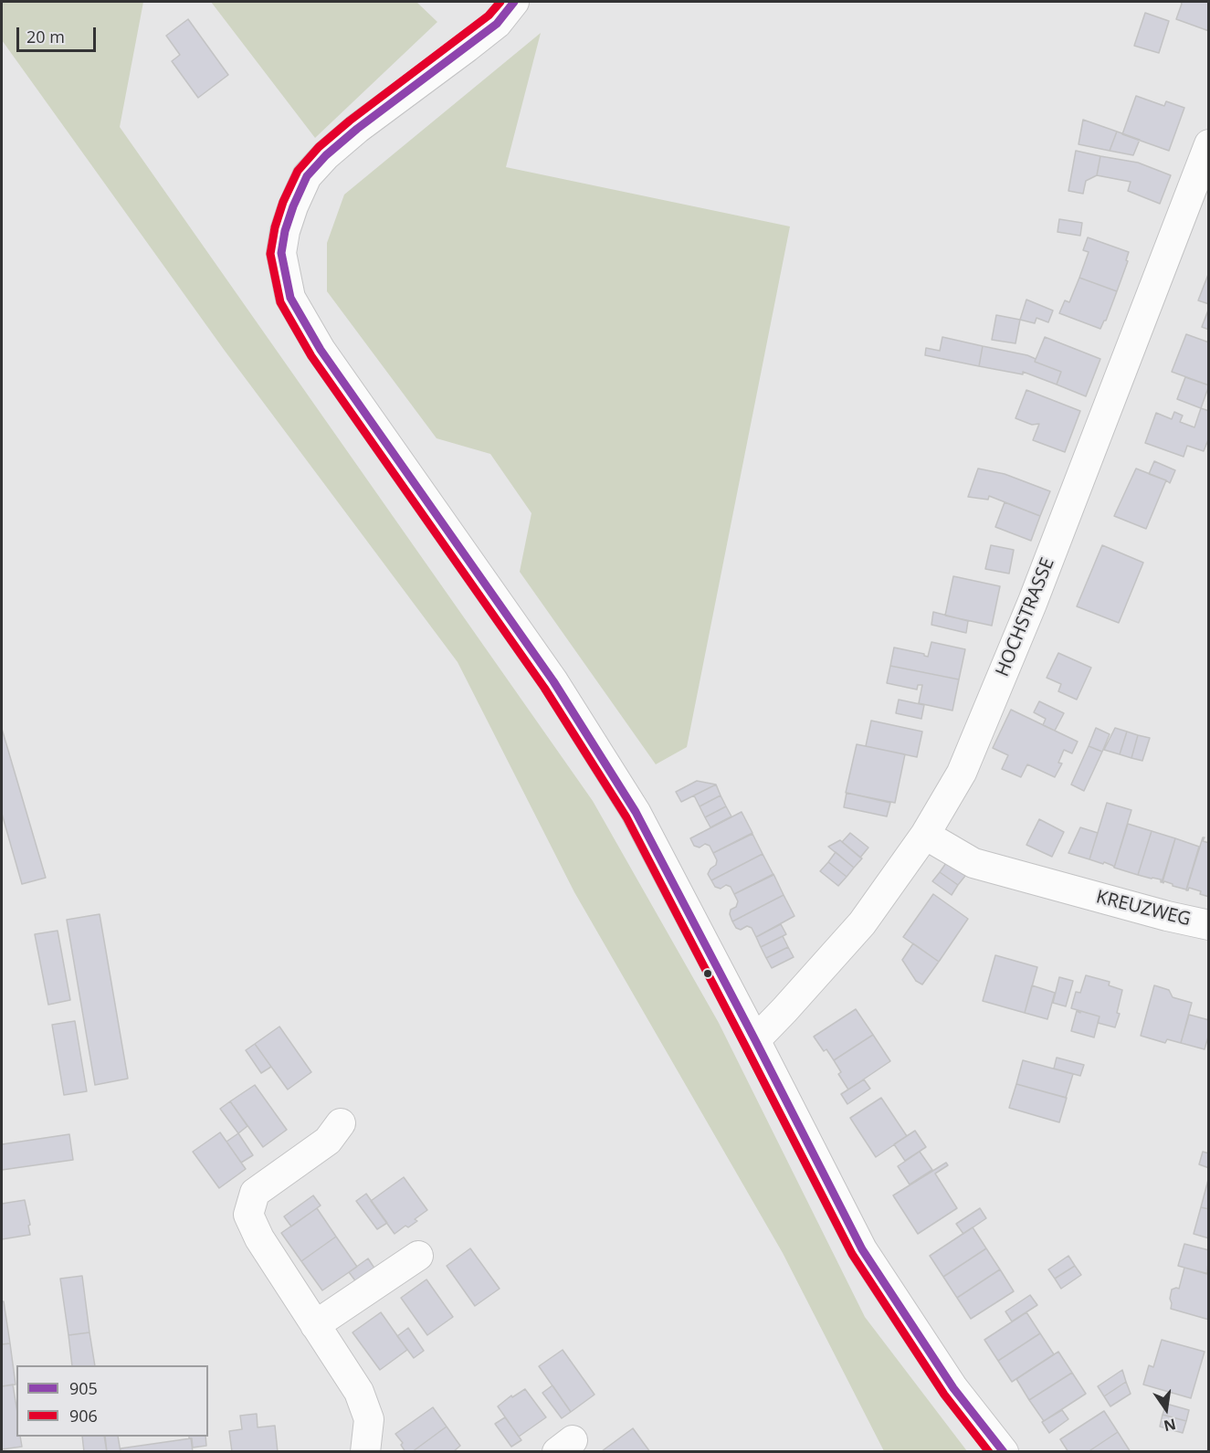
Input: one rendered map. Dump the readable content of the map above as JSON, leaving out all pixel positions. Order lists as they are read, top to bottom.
{
  "streets": {
    "street": ["HOCHSTRASSE", "KREUZWEG"]
  },
  "crossings": [
    ["HOCHSTRASSE", "KREUZWEG"]
  ],
  "lines": ["transit line 905", "transit line 906"],
  "legend": ["905", "906"],
  "scale_bar": "20 m",
  "north": "bottom"
}
